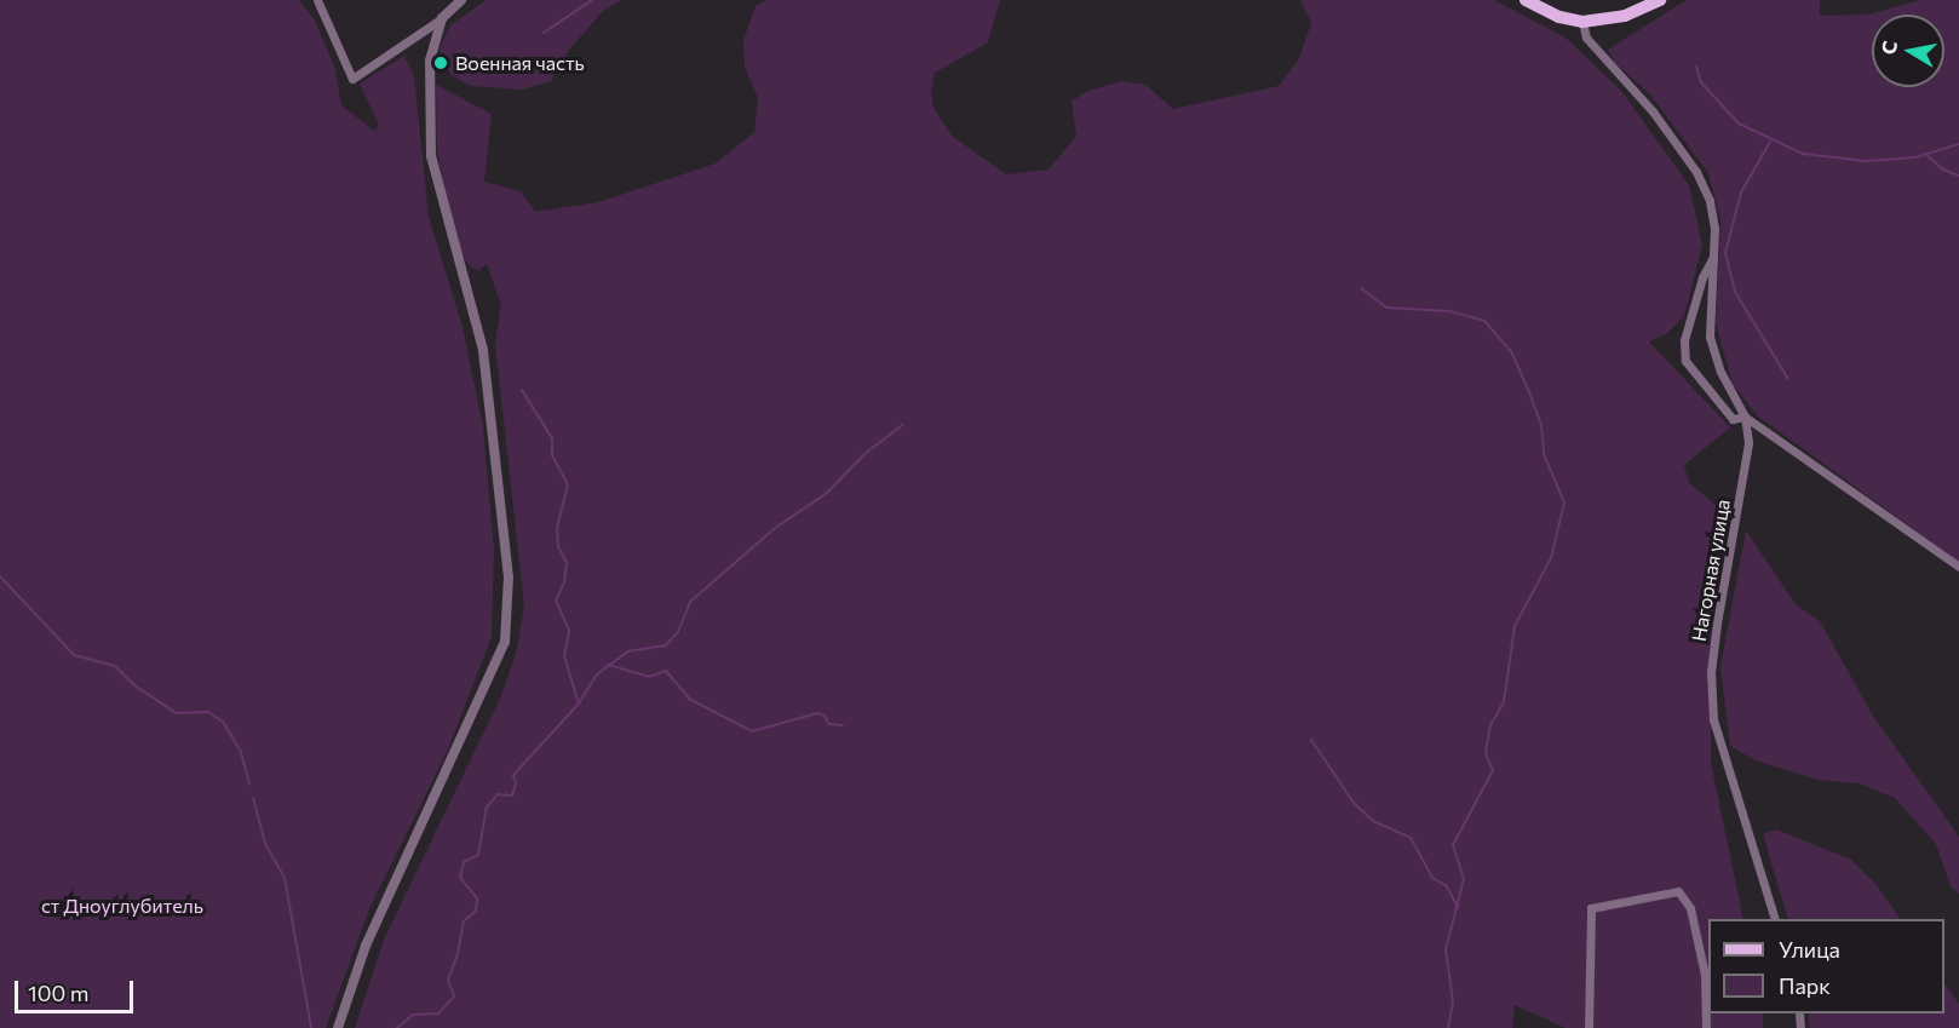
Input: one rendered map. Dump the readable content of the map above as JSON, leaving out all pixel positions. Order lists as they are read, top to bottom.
{
  "streets": {
    "street": ["Нагорная улица"]
  },
  "parks": ["ст Дноуглубитель"],
  "places": ["Военная часть"],
  "legend": ["Улица", "Парк"],
  "scale_bar": "100 m",
  "north": "left"
}
